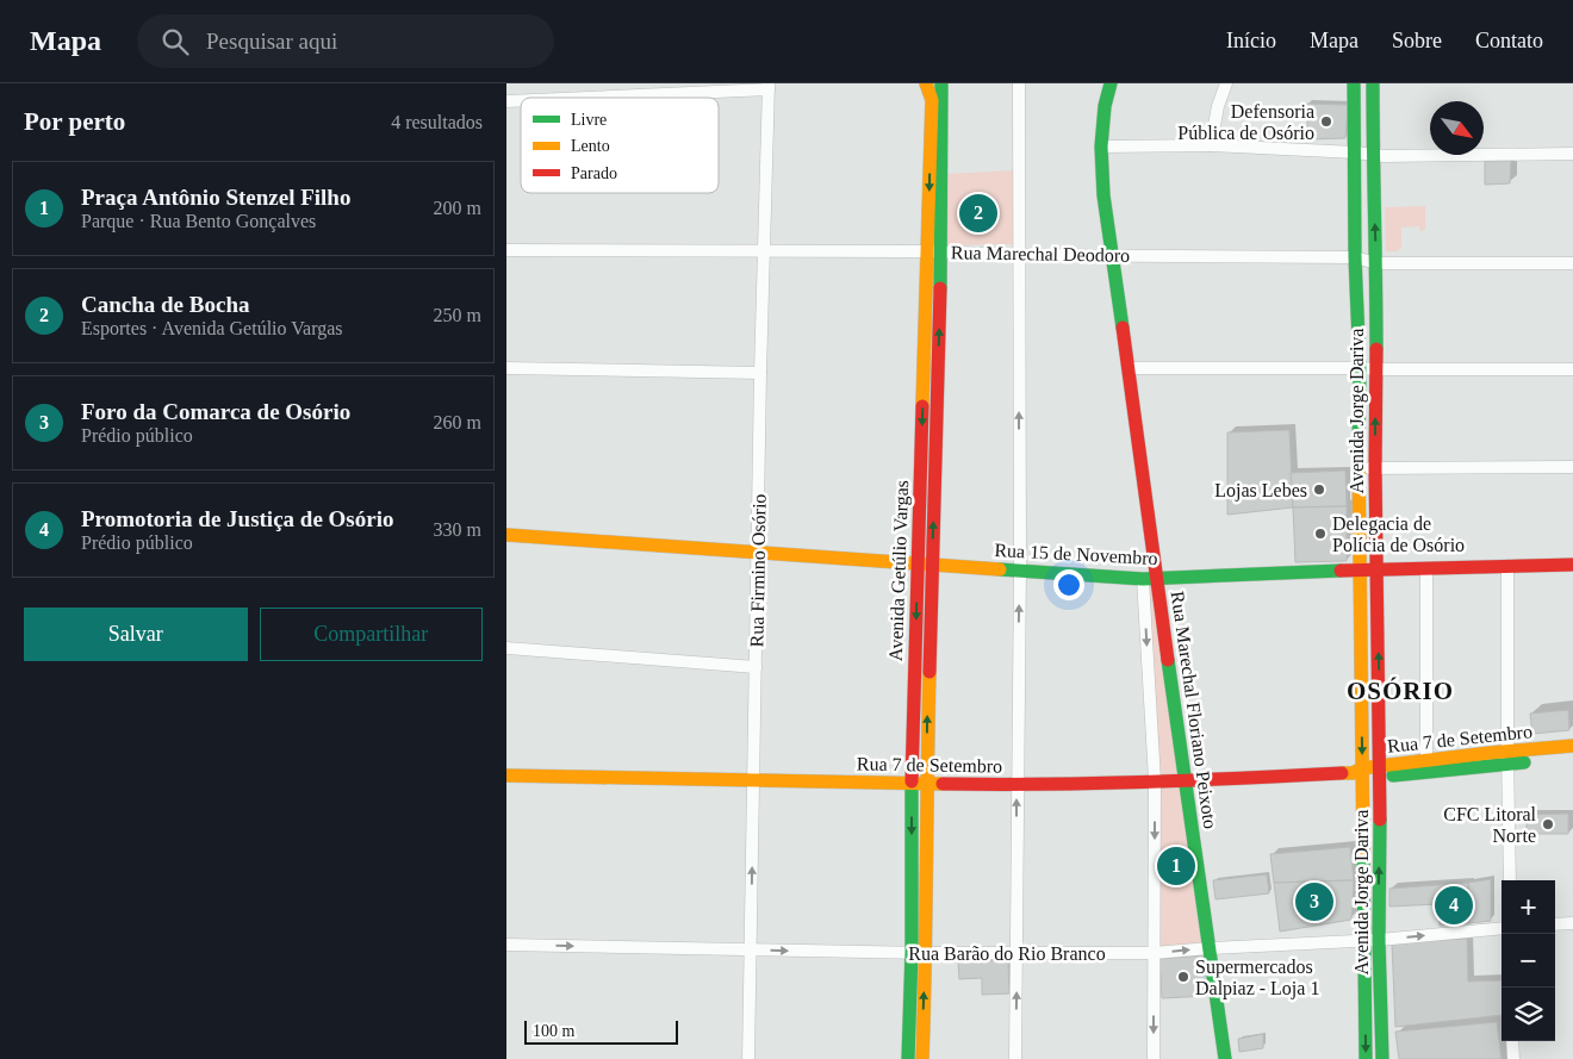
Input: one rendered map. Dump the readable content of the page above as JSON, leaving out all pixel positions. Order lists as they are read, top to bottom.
{
  "streets": {
    "main road": [
      "Avenida Jorge Dariva",
      "Rua 15 de Novembro",
      "Avenida Getúlio Vargas",
      "Rua Marechal Floriano Peixoto",
      "Rua 7 de Setembro"
    ],
    "street": ["Rua Marechal Deodoro", "Rua Firmino Osório", "Rua Barão do Rio Branco"]
  },
  "crossings": [
    ["Rua Marechal Deodoro", "Avenida Jorge Dariva"],
    ["Rua Marechal Deodoro", "Rua Firmino Osório"],
    ["Rua Marechal Deodoro", "Avenida Getúlio Vargas"],
    ["Rua Marechal Deodoro", "Rua Marechal Floriano Peixoto"],
    ["Avenida Jorge Dariva", "Rua 15 de Novembro"],
    ["Avenida Jorge Dariva", "Rua 7 de Setembro"],
    ["Avenida Jorge Dariva", "Rua Barão do Rio Branco"],
    ["Rua 15 de Novembro", "Rua Firmino Osório"],
    ["Rua 15 de Novembro", "Avenida Getúlio Vargas"],
    ["Rua 15 de Novembro", "Rua Marechal Floriano Peixoto"],
    ["Rua Firmino Osório", "Rua 7 de Setembro"],
    ["Rua Firmino Osório", "Rua Barão do Rio Branco"],
    ["Avenida Getúlio Vargas", "Rua 7 de Setembro"],
    ["Avenida Getúlio Vargas", "Rua Barão do Rio Branco"],
    ["Rua Marechal Floriano Peixoto", "Rua 7 de Setembro"],
    ["Rua Marechal Floriano Peixoto", "Rua Barão do Rio Branco"]
  ],
  "one_way": ["Rua Barão do Rio Branco"],
  "districts": ["OSÓRIO"],
  "places": [
    "Defensoria Pública de Osório",
    "Lojas Lebes",
    "Delegacia de Polícia de Osório",
    "CFC Litoral Norte",
    "Supermercados Dalpiaz - Loja 1"
  ],
  "legend": ["Livre", "Lento", "Parado"],
  "scale_bar": "100 m",
  "north": "bottom right",
  "page": {
    "header": "Mapa",
    "search": "Pesquisar aqui",
    "nav": [
      "Início",
      "Mapa",
      "Sobre",
      "Contato"
    ],
    "heading": ["Por perto", "4 resultados"],
    "list": [
      {
        "mark": "1",
        "name": "Praça Antônio Stenzel Filho",
        "note": "Parque · Rua Bento Gonçalves",
        "value": "200 m"
      },
      {
        "mark": "2",
        "name": "Cancha de Bocha",
        "note": "Esportes · Avenida Getúlio Vargas",
        "value": "250 m"
      },
      {
        "mark": "3",
        "name": "Foro da Comarca de Osório",
        "note": "Prédio público",
        "value": "260 m"
      },
      {
        "mark": "4",
        "name": "Promotoria de Justiça de Osório",
        "note": "Prédio público",
        "value": "330 m"
      }
    ],
    "pins": [
      "2",
      "1",
      "3",
      "4"
    ],
    "buttons": ["Salvar", "Compartilhar"],
    "map_buttons": ["+", "−"],
    "scale": "100 m"
  }
}
